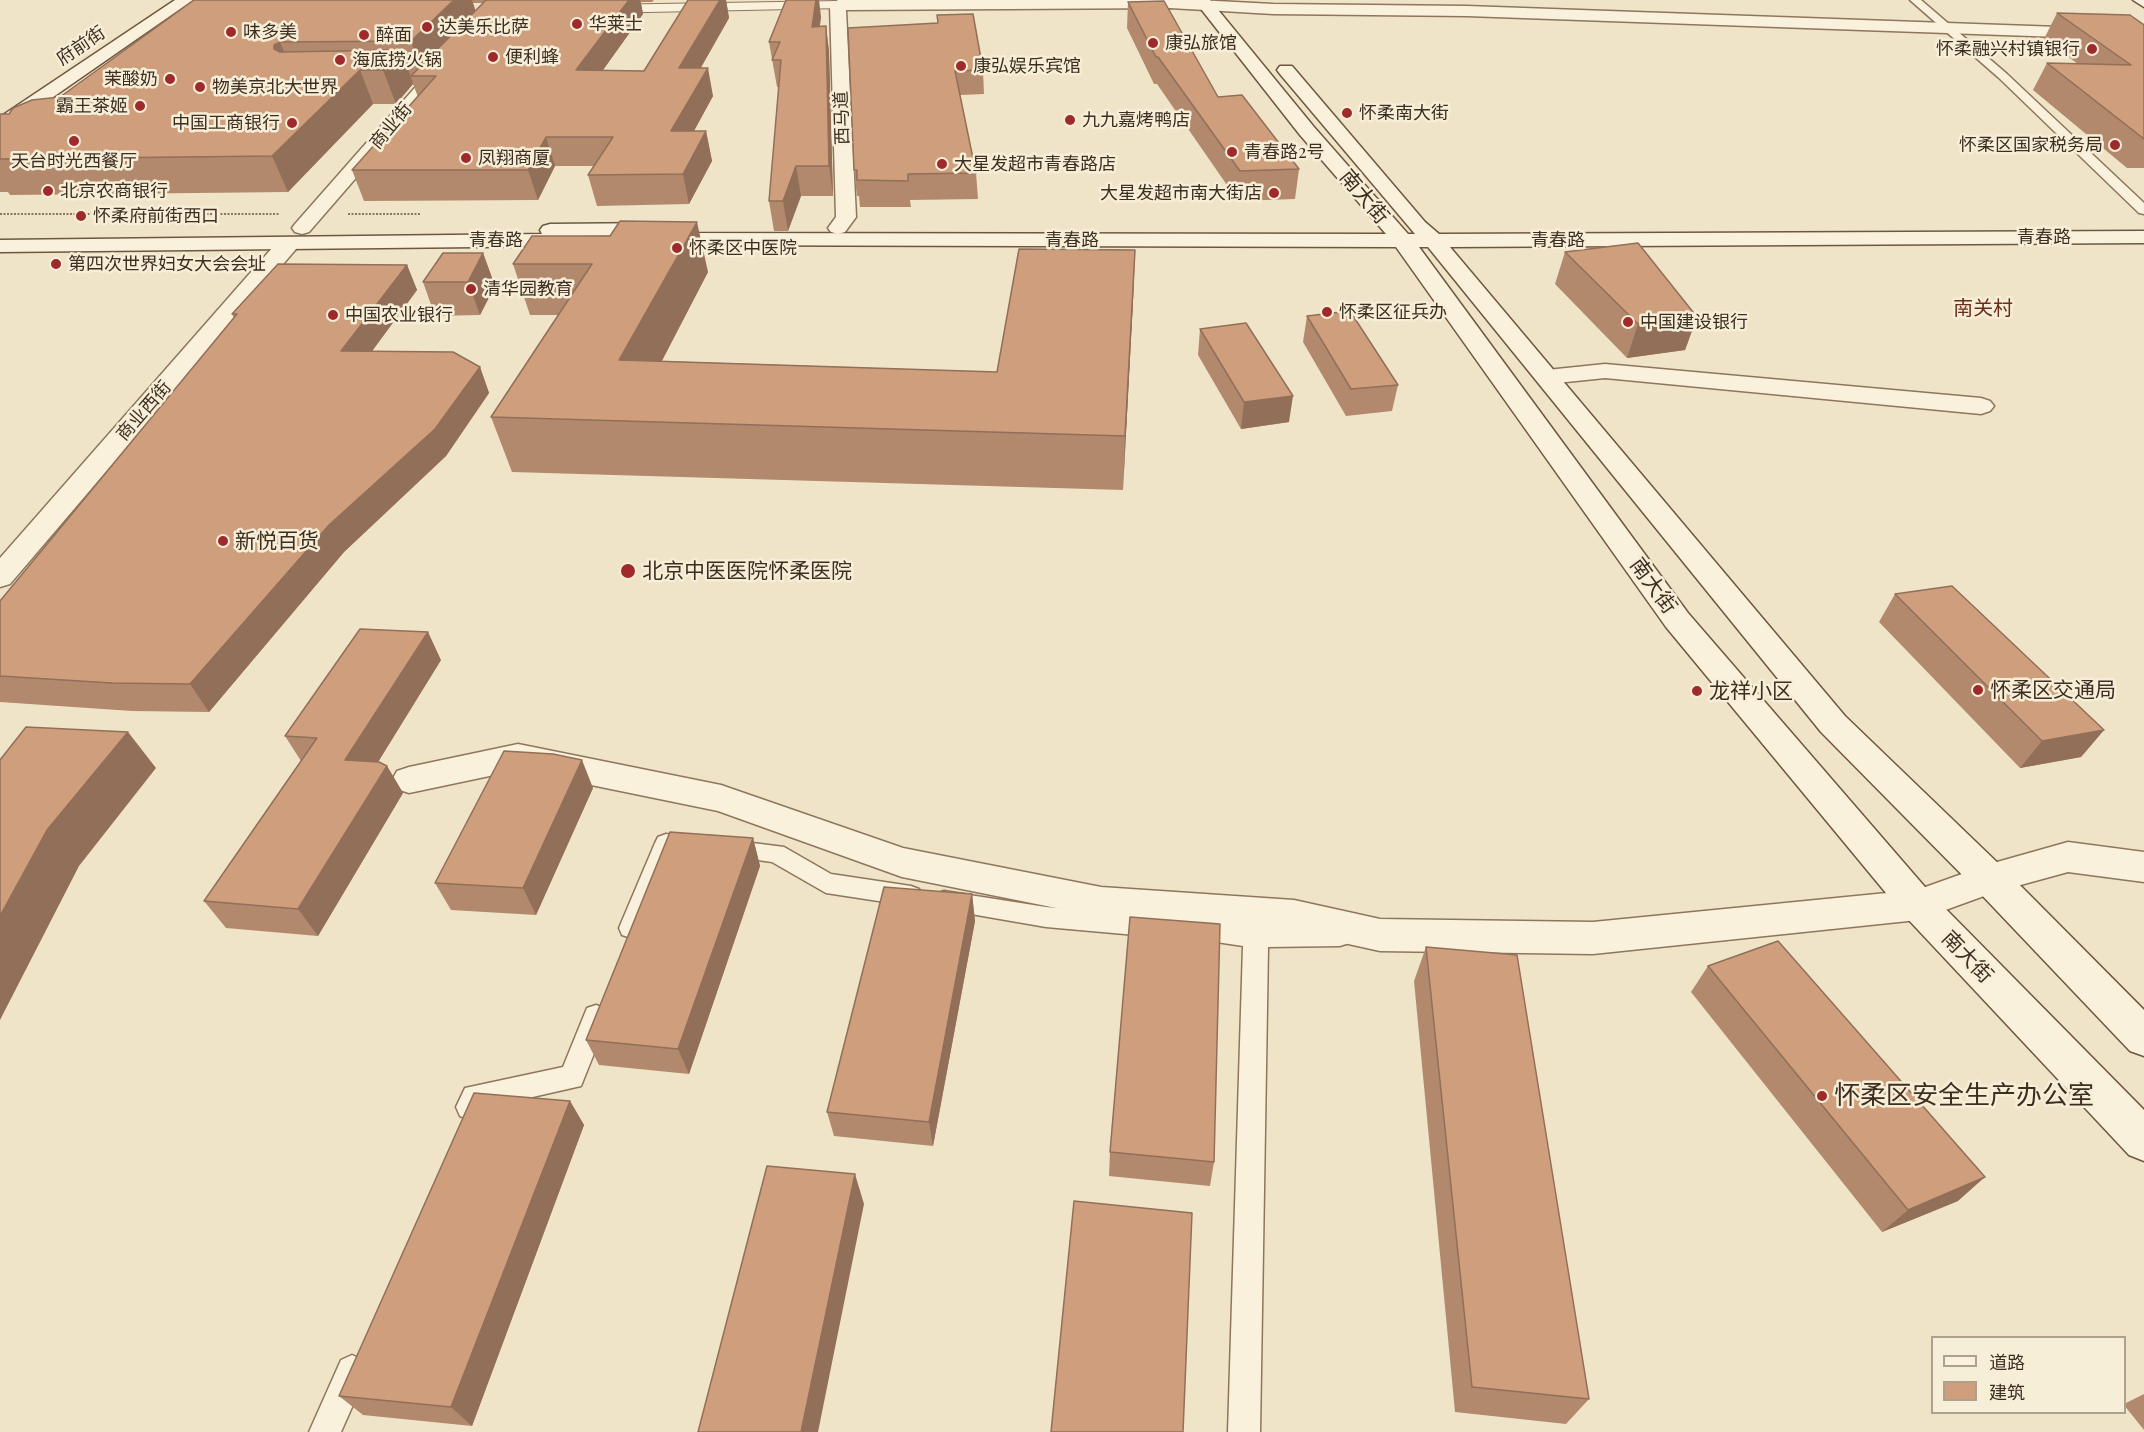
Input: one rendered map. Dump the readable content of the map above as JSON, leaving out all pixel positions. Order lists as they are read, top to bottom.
{
  "streets": {
    "main road": [
      "府前街",
      "西马道",
      "商业街",
      "南大街",
      "青春路",
      "商业西街"
    ]
  },
  "crossings": [
    ["西马道", "青春路"],
    ["商业街", "青春路"],
    ["商业街", "商业西街"],
    ["南大街", "青春路"],
    ["青春路", "商业西街"]
  ],
  "districts": ["南关村"],
  "places": [
    "华莱士",
    "达美乐比萨",
    "味多美",
    "醉面",
    "康弘旅馆",
    "怀柔融兴村镇银行",
    "便利蜂",
    "海底捞火锅",
    "康弘娱乐宾馆",
    "茉酸奶",
    "物美京北大世界",
    "霸王茶姬",
    "怀柔南大街",
    "九九嘉烤鸭店",
    "中国工商银行",
    "天台时光西餐厅",
    "怀柔区国家税务局",
    "青春路2号",
    "凤翔商厦",
    "大星发超市青春路店",
    "北京农商银行",
    "大星发超市南大街店",
    "怀柔府前街西口",
    "怀柔区中医院",
    "第四次世界妇女大会会址",
    "清华园教育",
    "怀柔区征兵办",
    "中国农业银行",
    "中国建设银行",
    "新悦百货",
    "北京中医医院怀柔医院",
    "怀柔区交通局",
    "龙祥小区",
    "怀柔区安全生产办公室"
  ],
  "legend": ["道路", "建筑"]
}
